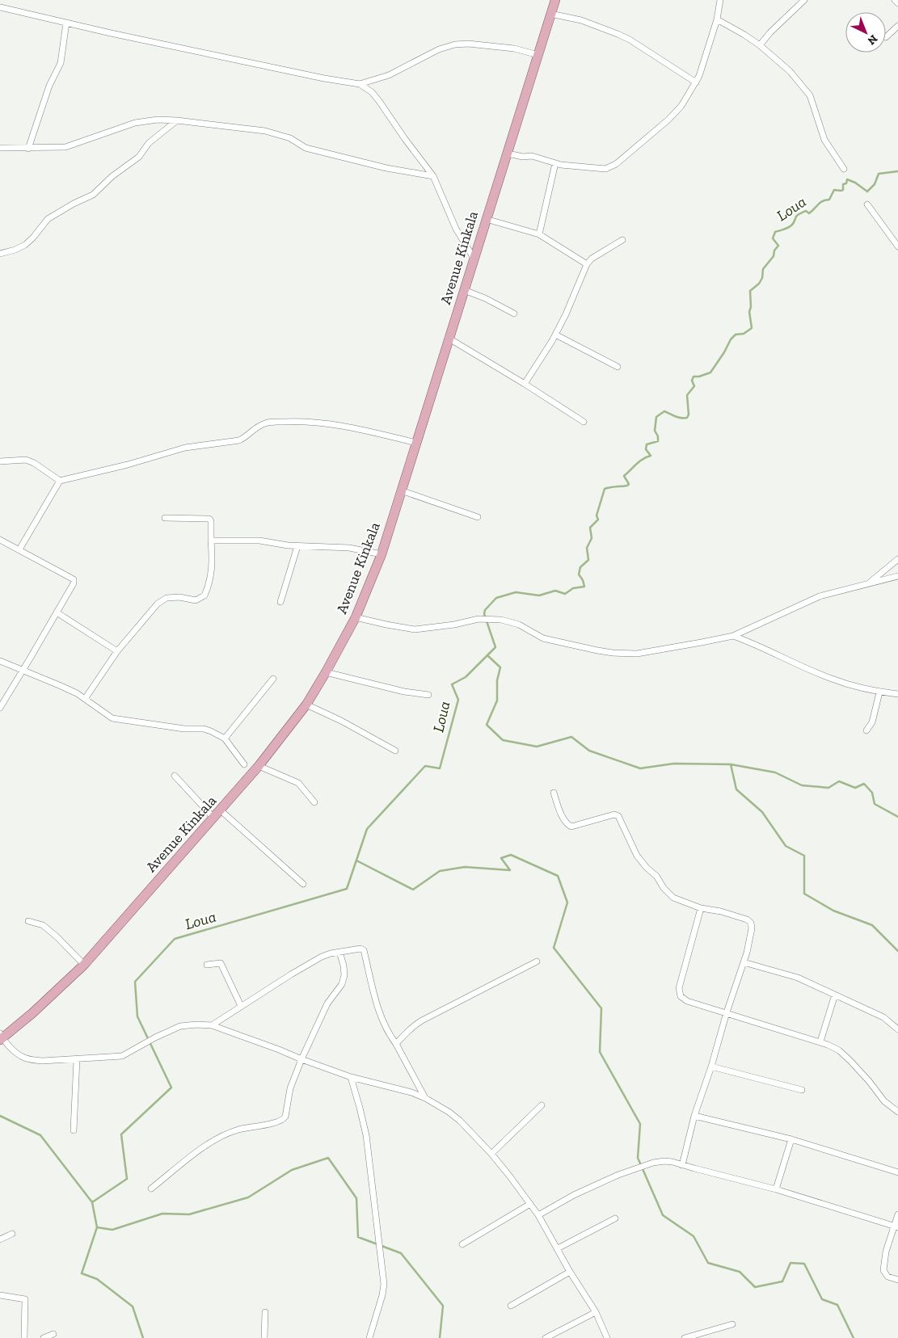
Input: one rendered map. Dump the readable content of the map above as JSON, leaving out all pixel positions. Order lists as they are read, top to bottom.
{
  "streets": {
    "main road": ["Avenue Kinkala"]
  },
  "water": ["Loua"],
  "north": "bottom right"
}
